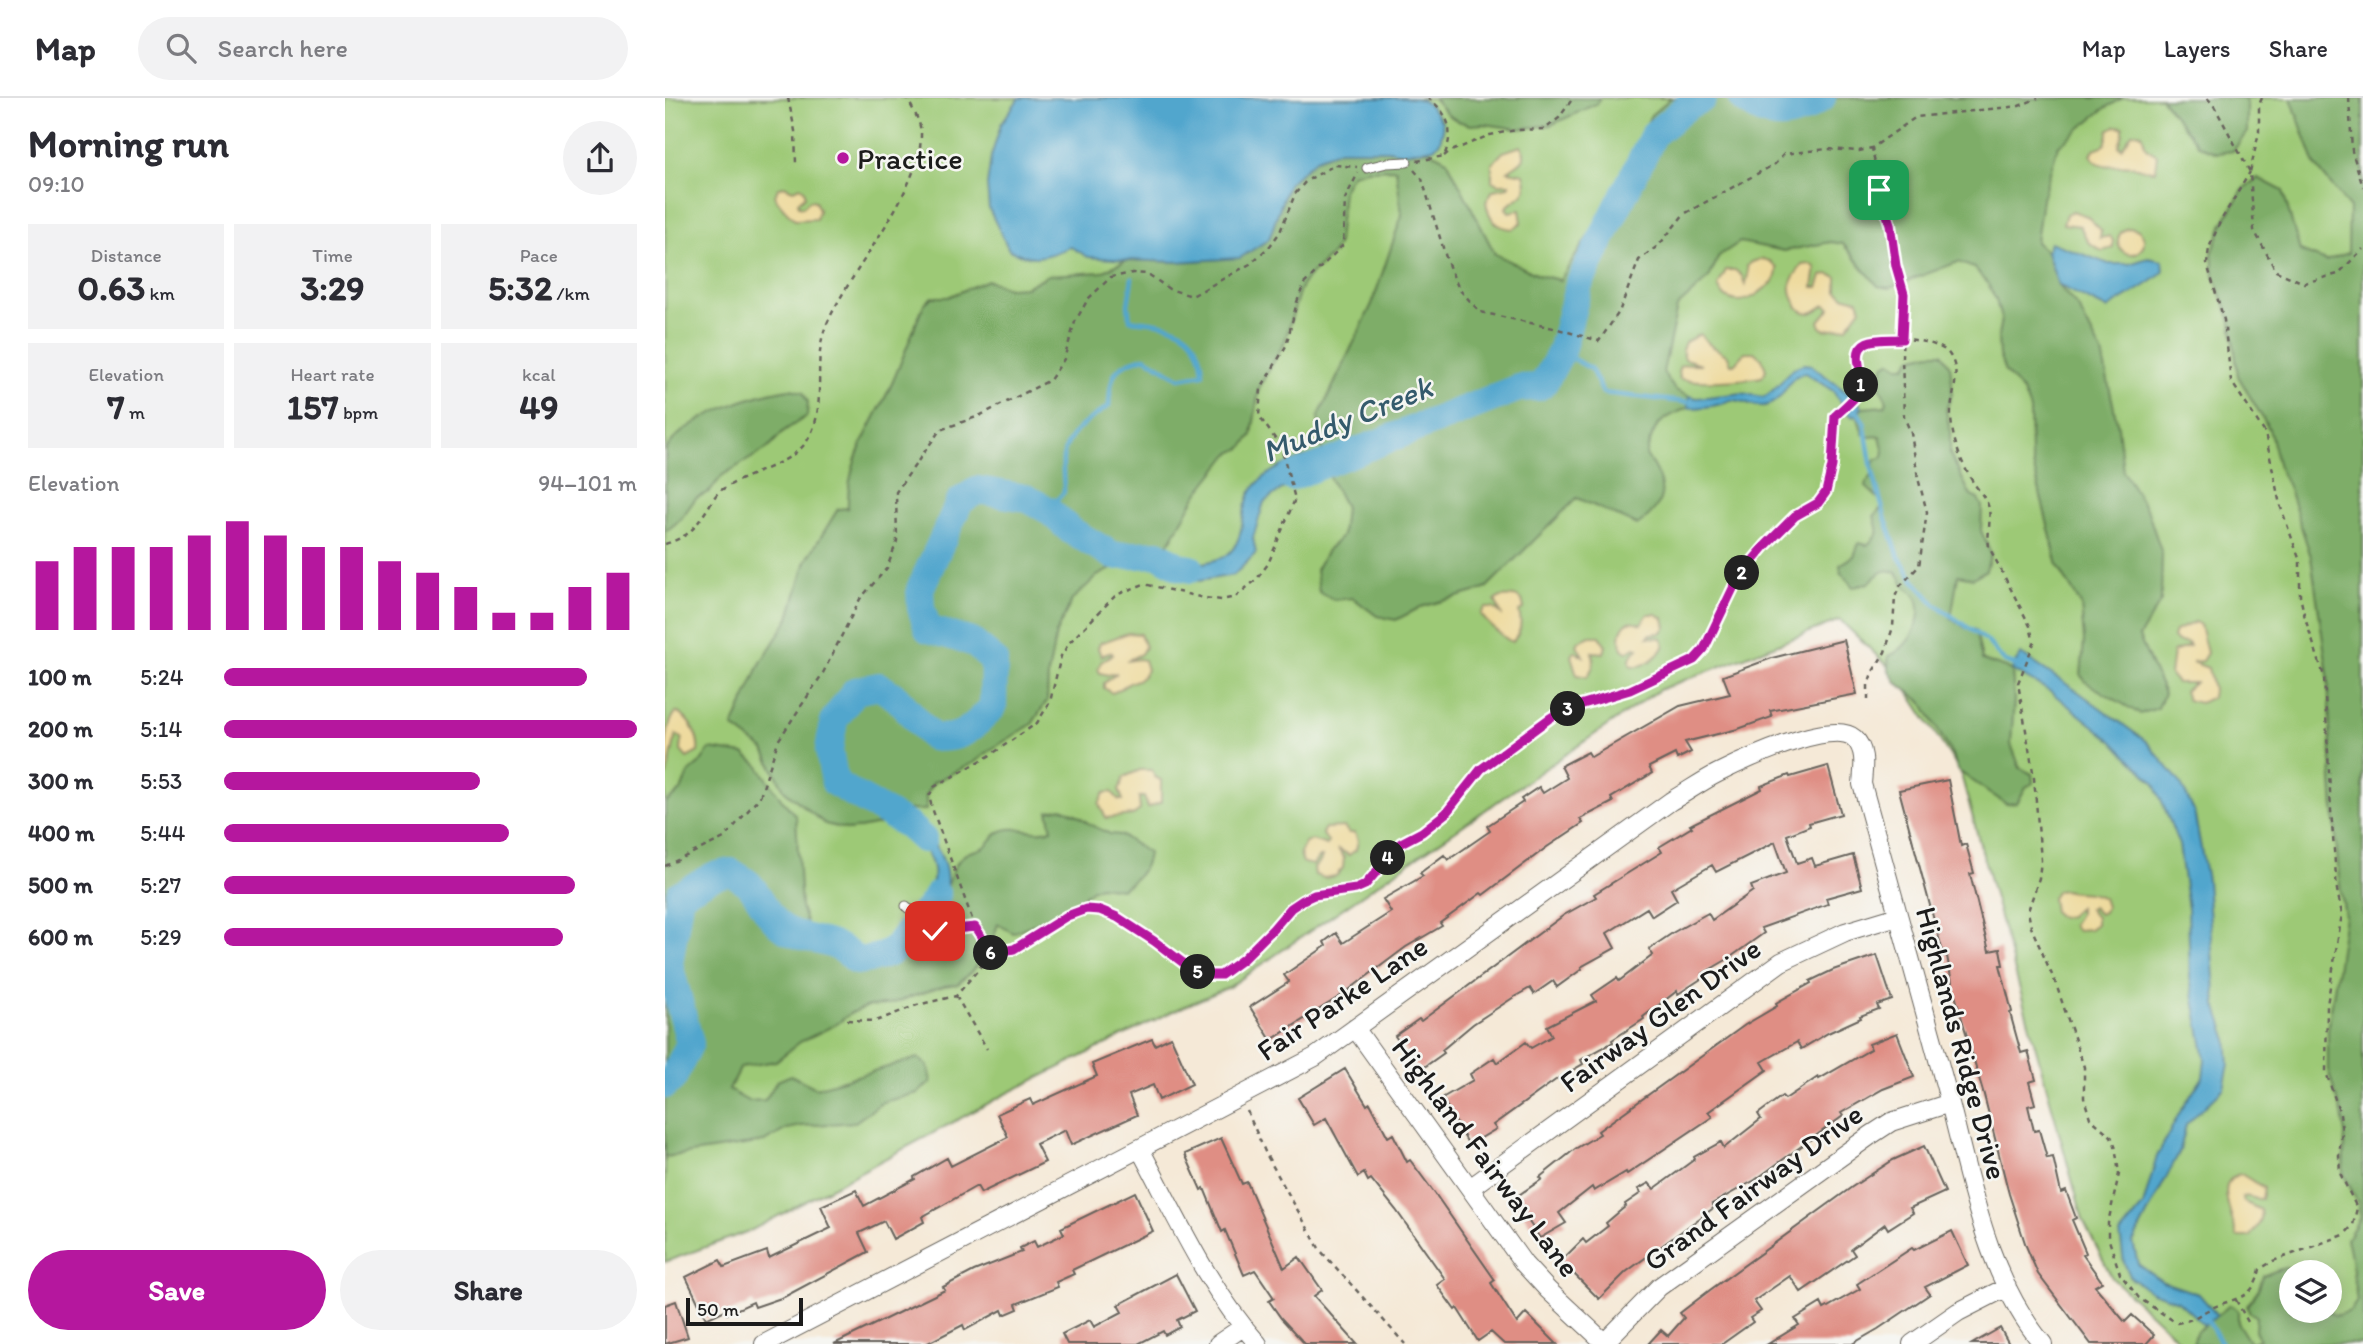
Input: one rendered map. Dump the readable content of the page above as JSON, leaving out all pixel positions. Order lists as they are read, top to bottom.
{
  "streets": {
    "street": [
      "Fair Parke Lane",
      "Fairway Glen Drive",
      "Highlands Ridge Drive",
      "Highland Fairway Lane",
      "Grand Fairway Drive"
    ]
  },
  "crossings": [
    ["Fair Parke Lane", "Highlands Ridge Drive"],
    ["Fair Parke Lane", "Highland Fairway Lane"],
    ["Fairway Glen Drive", "Highlands Ridge Drive"],
    ["Fairway Glen Drive", "Highland Fairway Lane"],
    ["Highlands Ridge Drive", "Grand Fairway Drive"],
    ["Highland Fairway Lane", "Grand Fairway Drive"]
  ],
  "water": ["Muddy Creek"],
  "places": ["Practice"],
  "scale_bar": "50 m",
  "page": {
    "header": "Map",
    "search": "Search here",
    "nav": ["Map", "Layers", "Share"],
    "heading": ["Morning run", "09:10"],
    "stats": [
      ["Distance", "0.63 km"],
      ["Time", "3:29"],
      ["Pace", "5:32 /km"],
      ["Elevation", "7 m"],
      ["Heart rate", "157 bpm"],
      ["kcal", "49"]
    ],
    "pins": [
      "1",
      "2",
      "3",
      "4",
      "6",
      "5"
    ],
    "chart": ["Elevation", "94–101 m"],
    "list": [
      {
        "name": "100 m",
        "note": "5:24"
      },
      {
        "name": "200 m",
        "note": "5:14"
      },
      {
        "name": "300 m",
        "note": "5:53"
      },
      {
        "name": "400 m",
        "note": "5:44"
      },
      {
        "name": "500 m",
        "note": "5:27"
      },
      {
        "name": "600 m",
        "note": "5:29"
      }
    ],
    "buttons": ["Save", "Share"],
    "scale": "50 m"
  }
}
